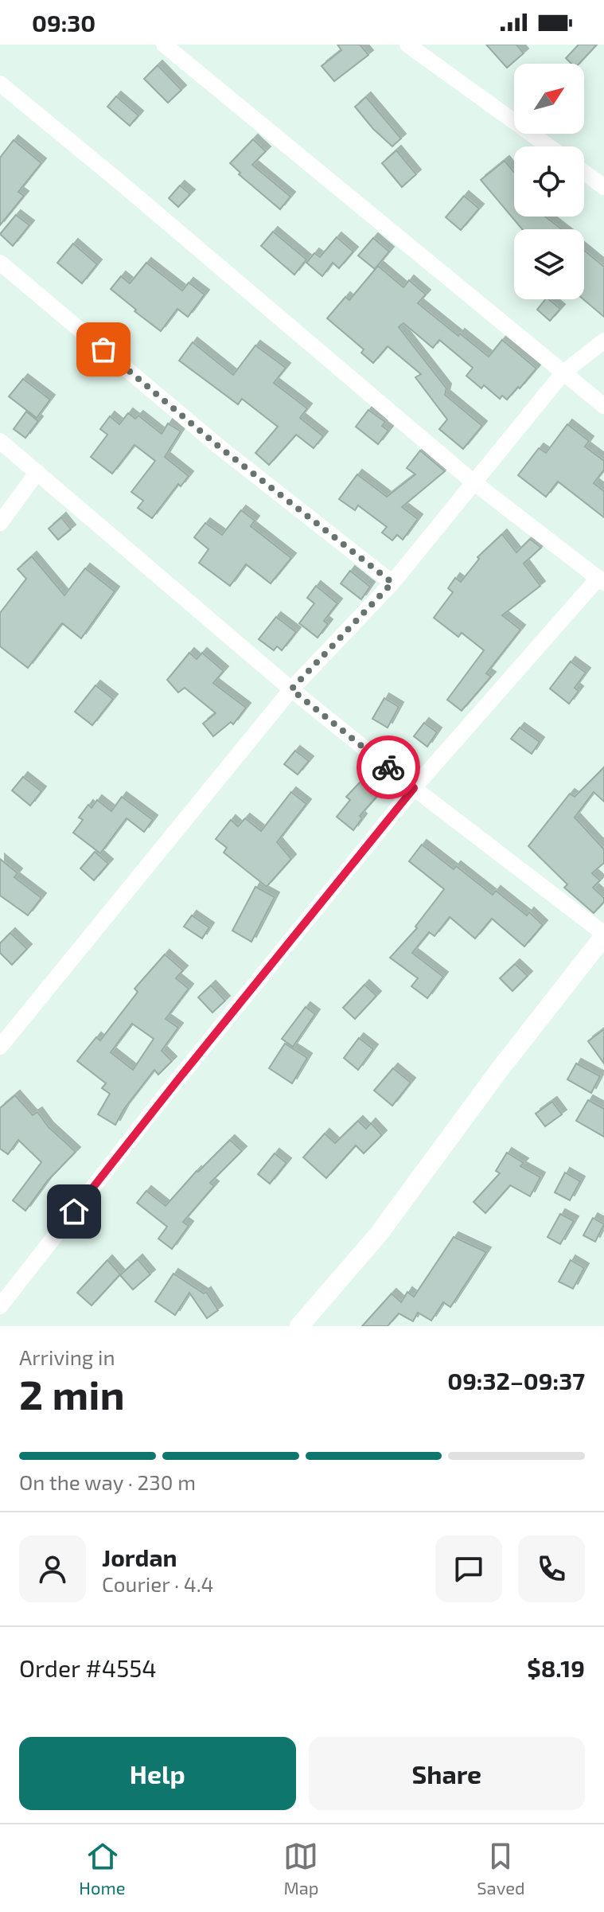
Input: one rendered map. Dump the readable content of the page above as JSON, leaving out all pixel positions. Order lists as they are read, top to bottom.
{
  "north": "top right",
  "page": {
    "status": "09:30",
    "heading": ["2 min", "Arriving in", "09:32–09:37"],
    "panel": [
      "Jordan",
      "Courier · 4.4",
      "Order #4554",
      "$8.19"
    ],
    "bar": "On the way · 230 m",
    "buttons": ["Help", "Share"],
    "tabs": ["Home", "Map", "Saved"]
  }
}
